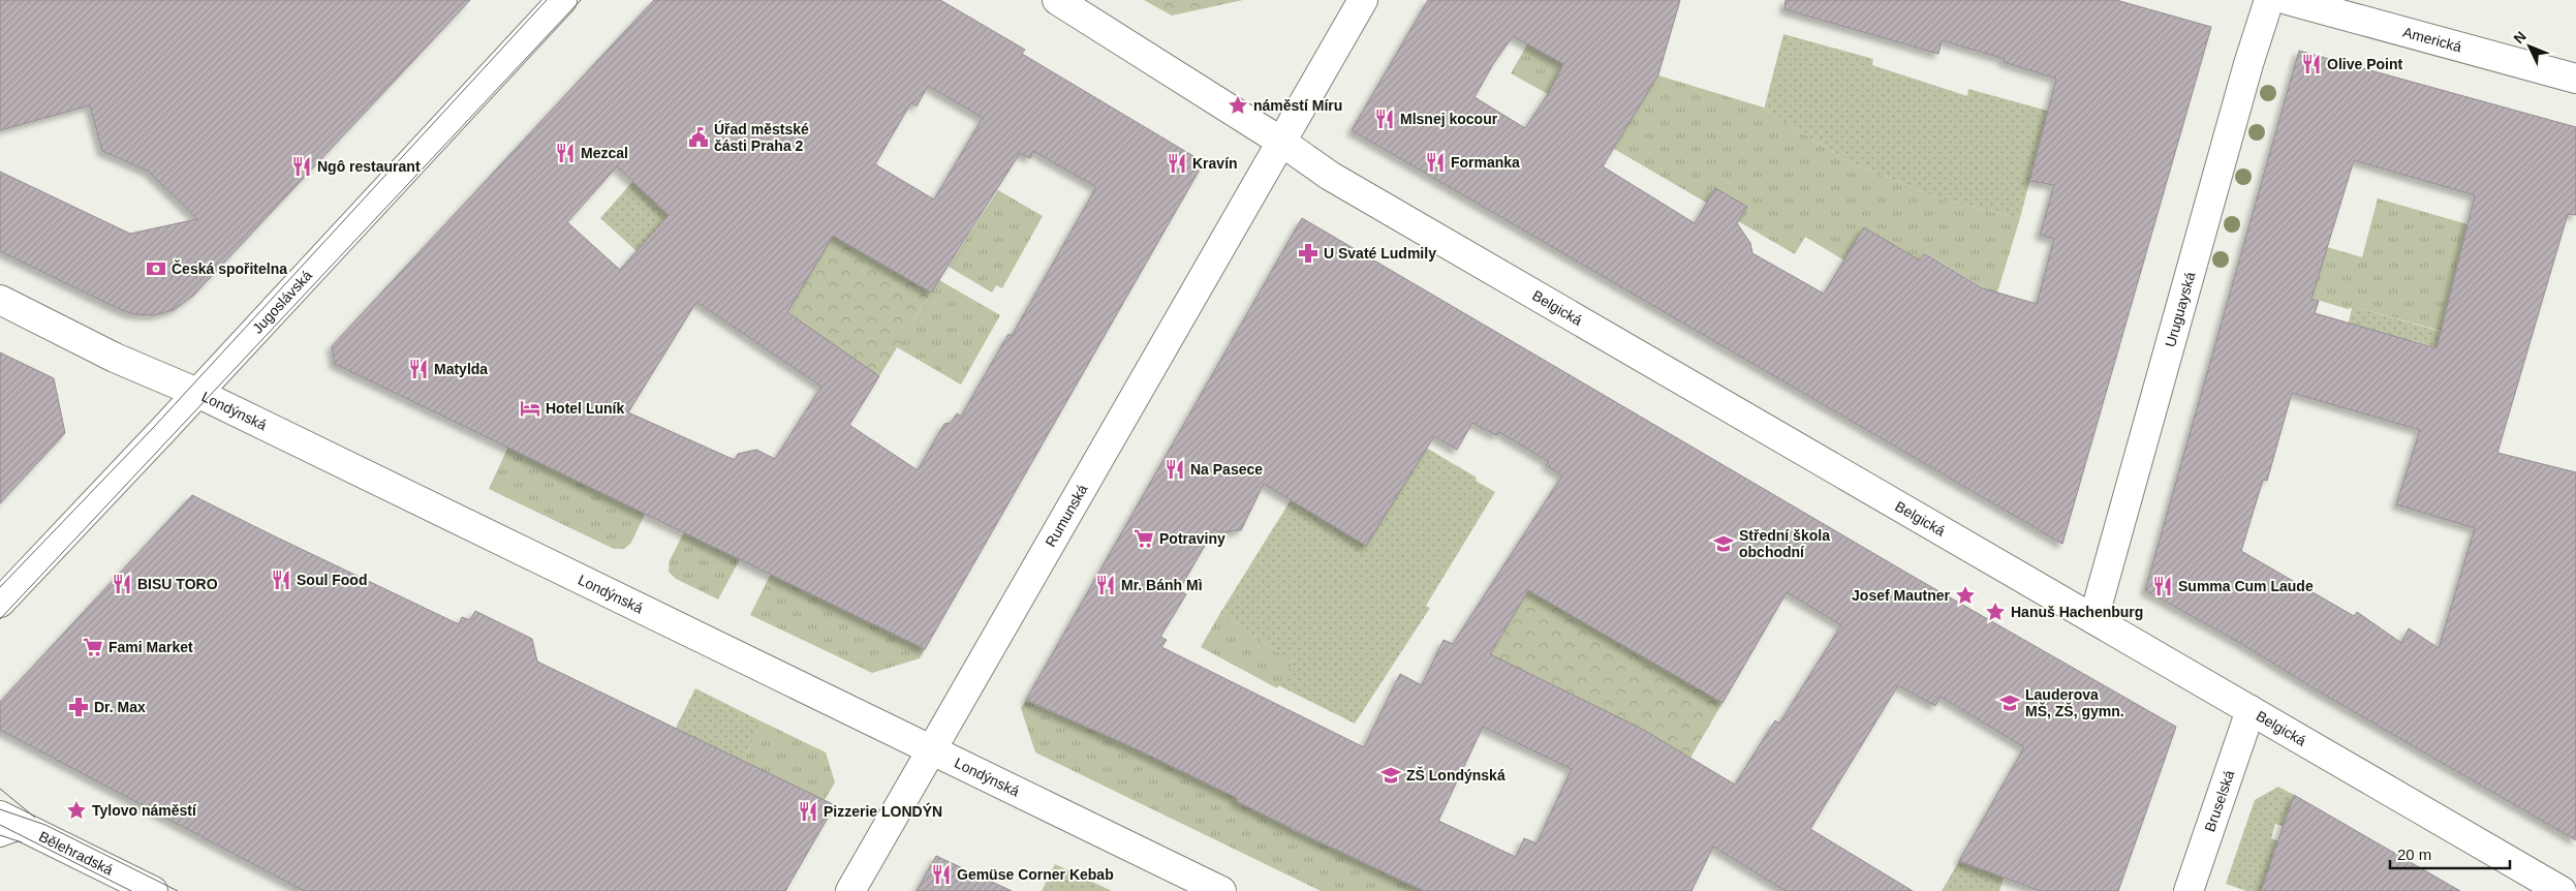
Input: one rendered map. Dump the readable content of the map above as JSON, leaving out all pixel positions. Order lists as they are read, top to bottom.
{
  "streets": {
    "street": [
      "Americká",
      "Jugoslávská",
      "Belgická",
      "Uruguayská",
      "Londýnská",
      "Rumunská",
      "Bruselská",
      "Bělehradská"
    ]
  },
  "crossings": [
    ["Jugoslávská", "Londýnská"],
    ["Belgická", "Uruguayská"],
    ["Belgická", "Rumunská"],
    ["Belgická", "Bruselská"],
    ["Londýnská", "Rumunská"]
  ],
  "places": {
    "restaurant": [
      "Olive Point",
      "Mlsnej kocour",
      "Mezcal",
      "Formanka",
      "Kravín",
      "Ngô restaurant",
      "Matylda",
      "Na Pasece",
      "Soul Food",
      "BISU TORO",
      "Mr. Bánh Mì",
      "Summa Cum Laude",
      "Pizzerie LONDÝN",
      "Gemüse Corner Kebab"
    ],
    "place": [
      "náměstí Míru",
      "Josef Mautner",
      "Hanuš Hachenburg",
      "Tylovo náměstí"
    ],
    "public building": ["Úřad městské části Praha 2"],
    "pharmacy": ["U Svaté Ludmily", "Dr. Max"],
    "bank": ["Česká spořitelna"],
    "hotel": ["Hotel Luník"],
    "supermarket": ["Potraviny", "Fami Market"],
    "school or university": ["Střední škola obchodní", "Lauderova MŠ, ZŠ, gymn.", "ZŠ Londýnská"]
  },
  "scale_bar": "20 m",
  "north": "top left"
}
